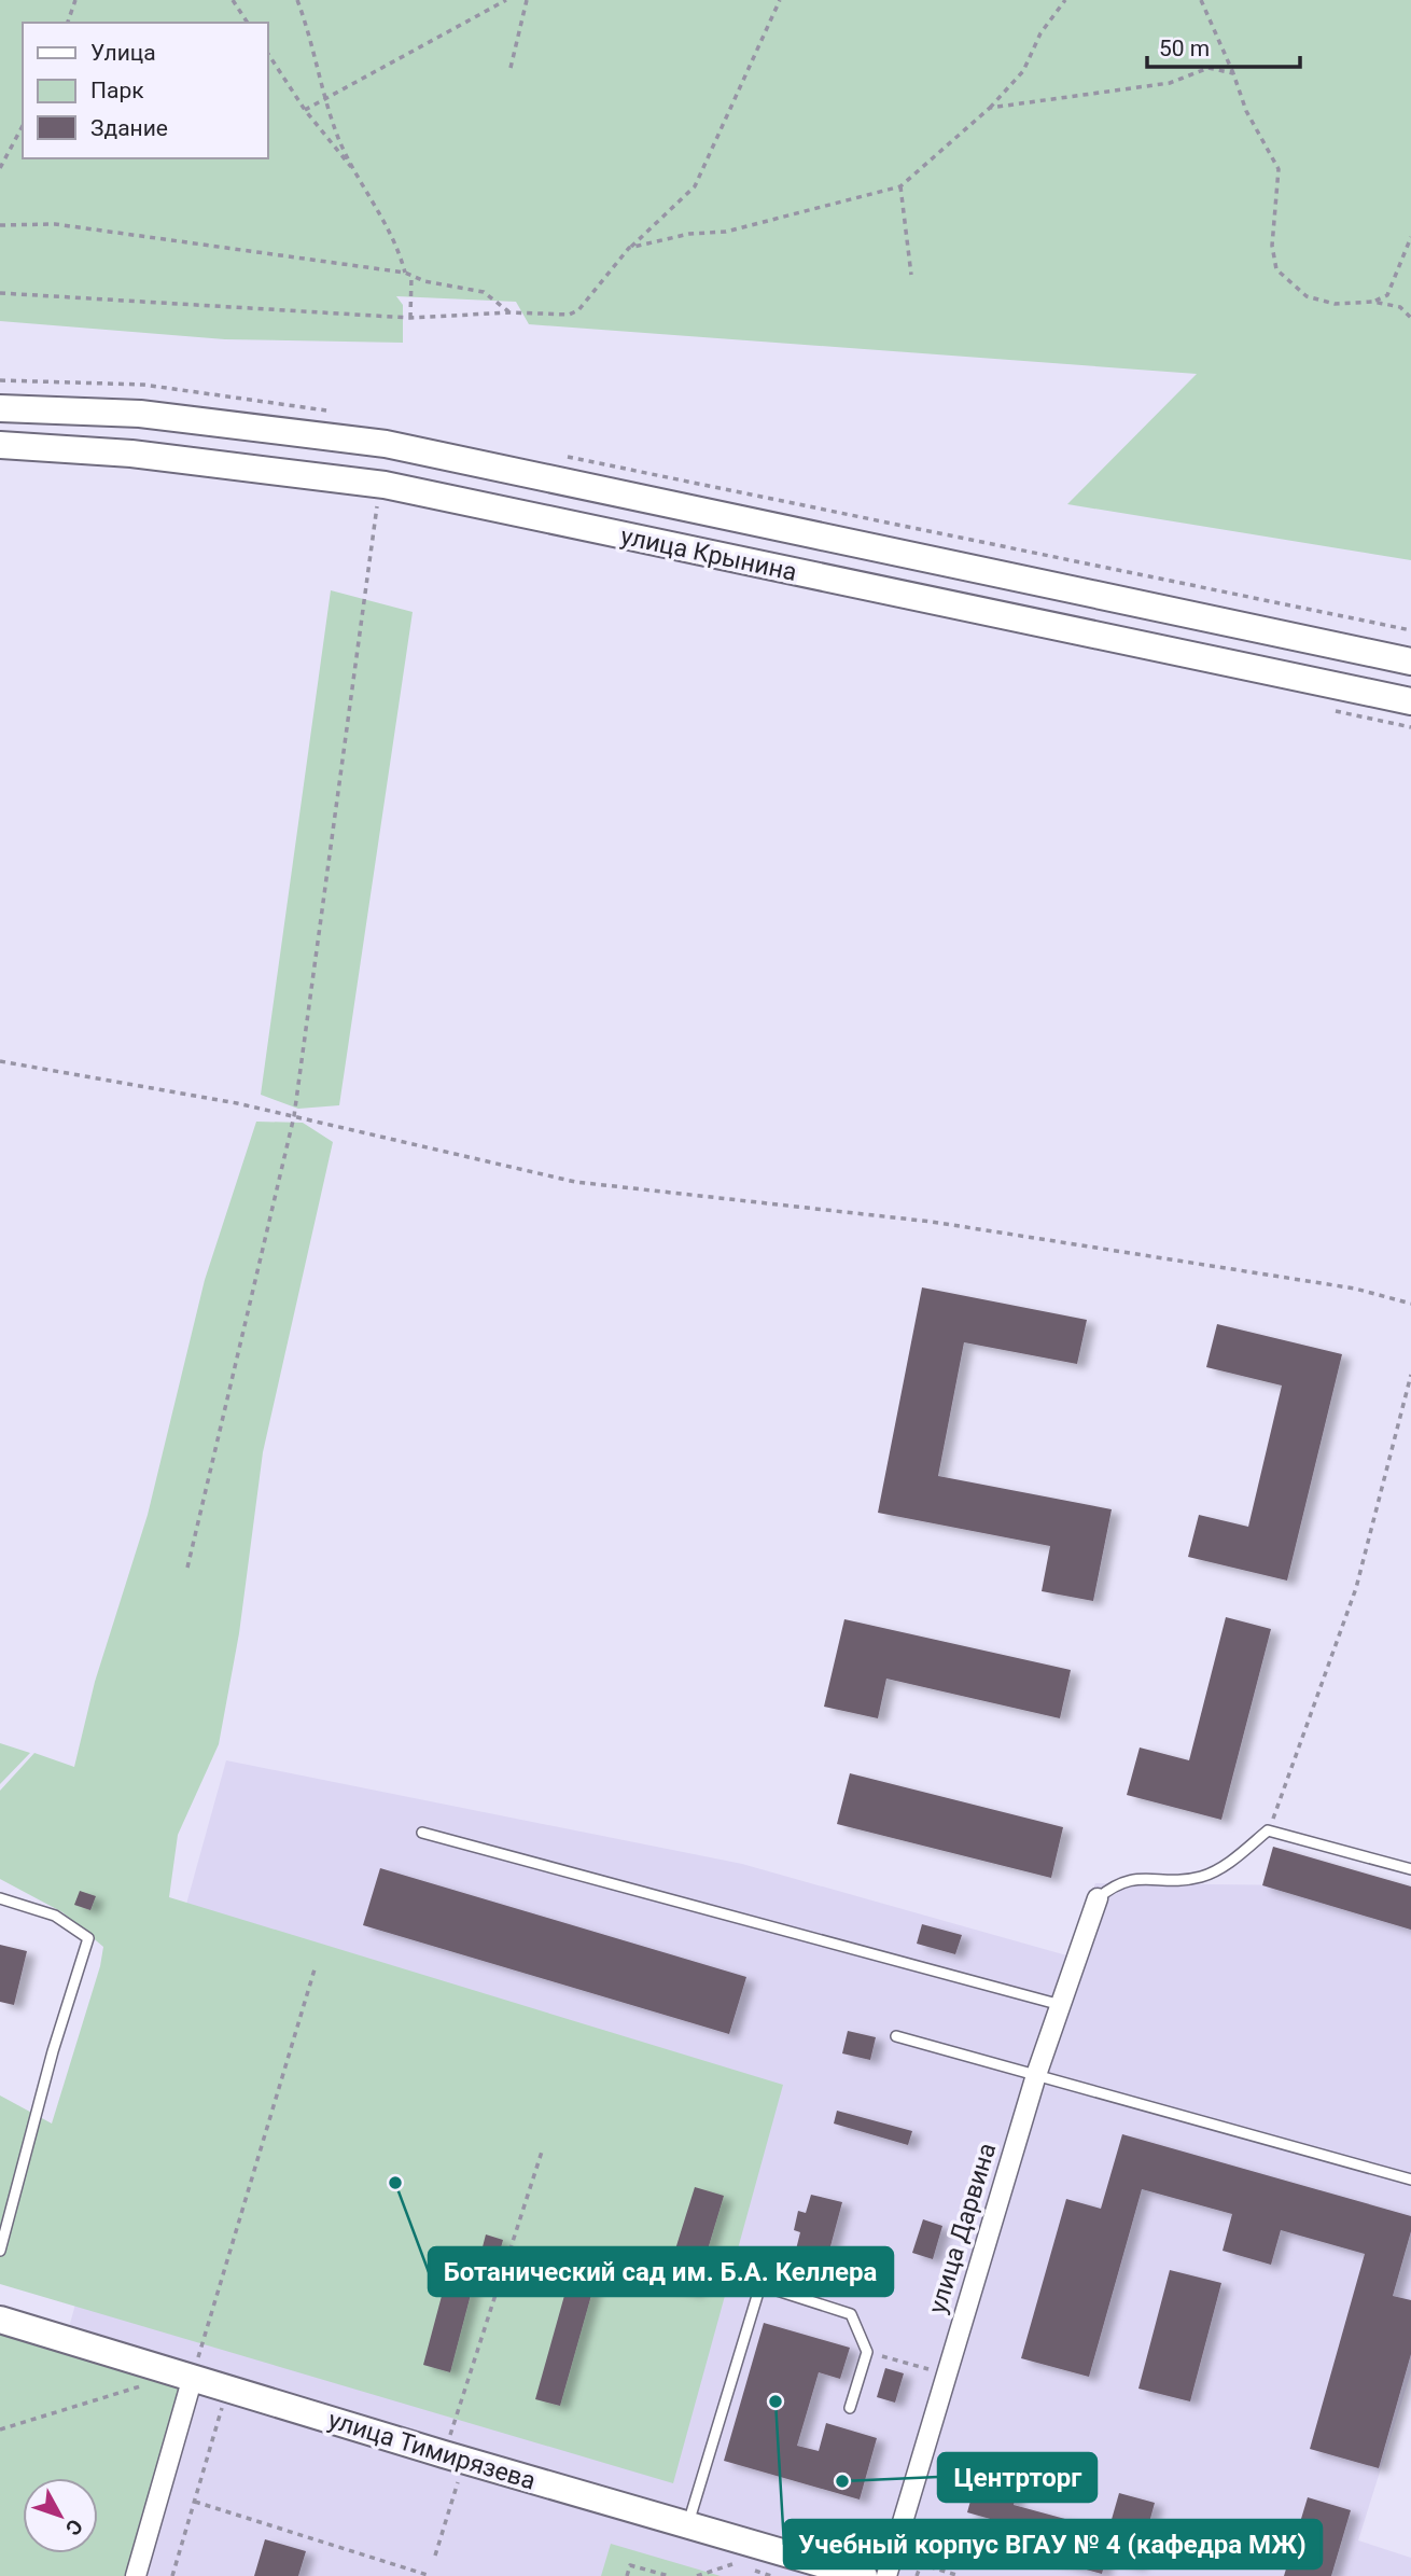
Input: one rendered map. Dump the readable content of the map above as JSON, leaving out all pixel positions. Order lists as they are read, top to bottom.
{
  "streets": {
    "main road": ["улица Крынина", "улица Тимирязева"],
    "street": ["улица Дарвина"]
  },
  "places": ["Ботанический сад им. Б.А. Келлера", "Учебный корпус ВГАУ № 4 (кафедра МЖ)", "Центрторг"],
  "legend": ["Улица", "Парк", "Здание"],
  "scale_bar": "50 m",
  "north": "bottom right"
}
